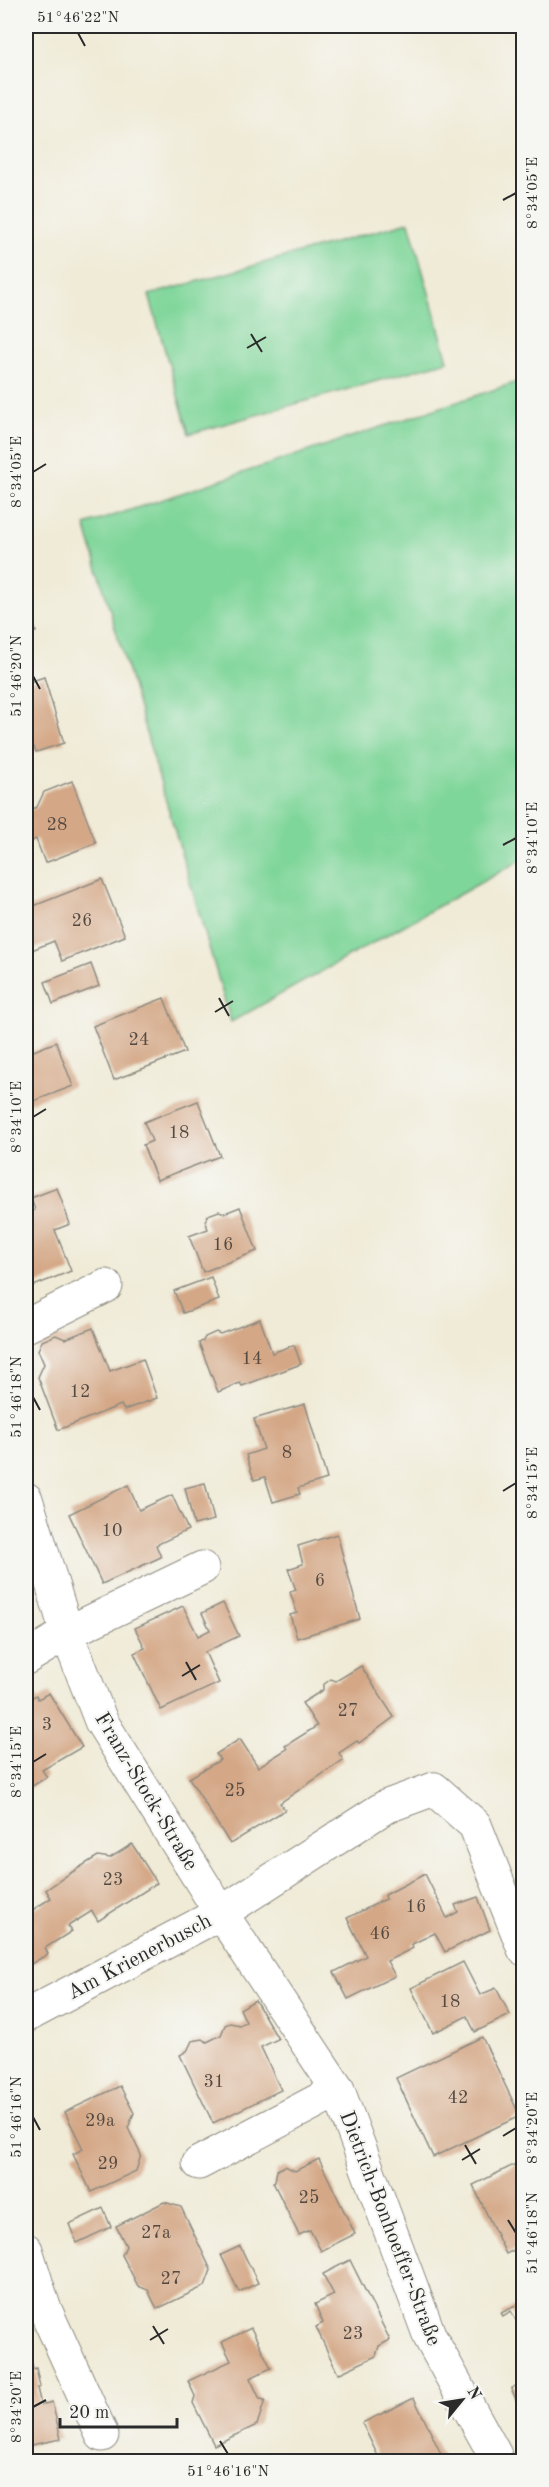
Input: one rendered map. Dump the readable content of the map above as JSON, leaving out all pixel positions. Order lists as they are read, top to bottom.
{
  "streets": {
    "street": ["Franz-Stock-Straße", "Am Krienerbusch", "Dietrich-Bonhoeffer-Straße"]
  },
  "crossings": [
    ["Franz-Stock-Straße", "Am Krienerbusch"],
    ["Franz-Stock-Straße", "Dietrich-Bonhoeffer-Straße"],
    ["Am Krienerbusch", "Dietrich-Bonhoeffer-Straße"]
  ],
  "house_numbers": [
    "28",
    "26",
    "24",
    "18",
    "16",
    "14",
    "12",
    "8",
    "10",
    "6",
    "27",
    "3",
    "25",
    "23",
    "16",
    "46",
    "18",
    "31",
    "42",
    "29a",
    "29",
    "25",
    "27a",
    "27",
    "23"
  ],
  "scale_bar": "20 m",
  "north": "top right",
  "coordinates": [
    "51°46'22\"N",
    "8°34'05\"E",
    "51°46'20\"N",
    "8°34'10\"E",
    "51°46'18\"N",
    "8°34'15\"E",
    "51°46'16\"N",
    "8°34'20\"E"
  ]
}
